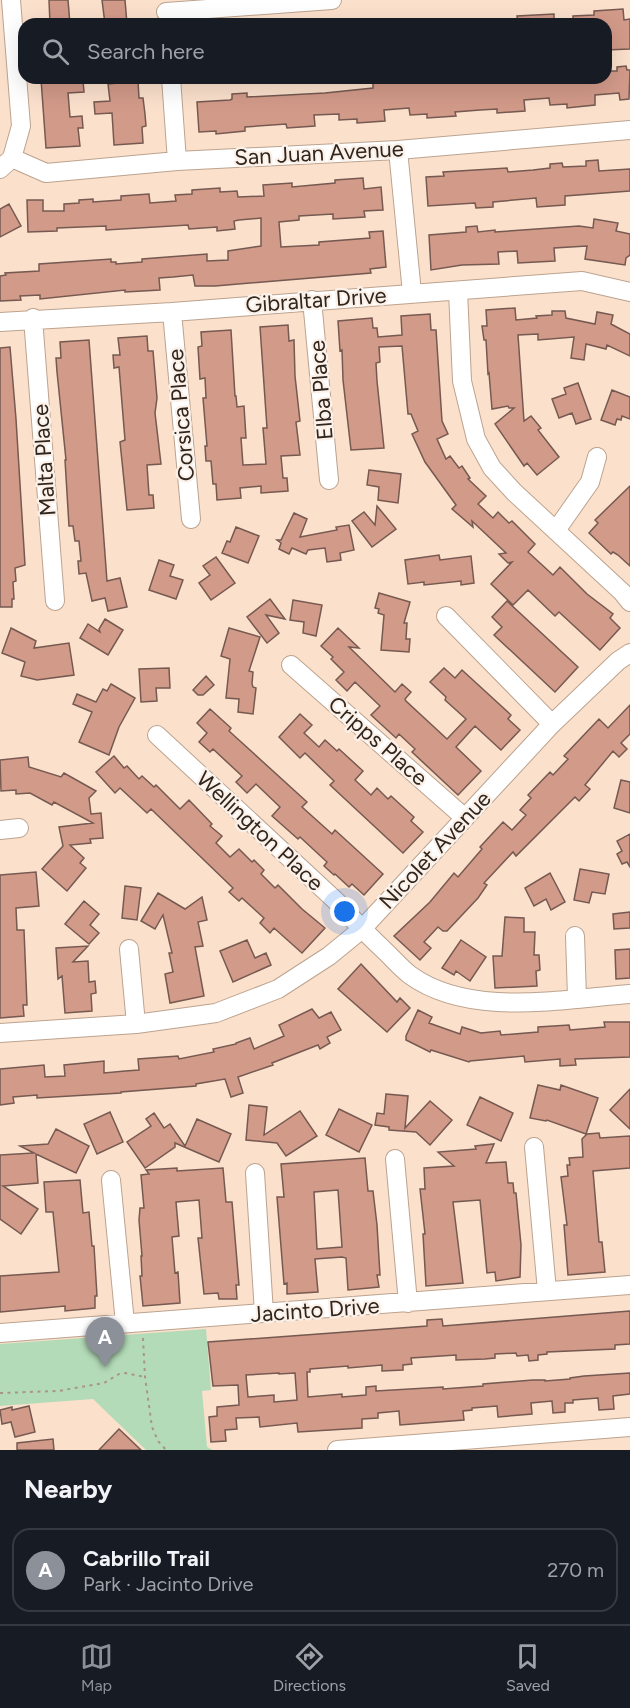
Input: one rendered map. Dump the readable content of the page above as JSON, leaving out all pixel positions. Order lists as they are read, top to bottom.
{
  "streets": {
    "street": [
      "San Juan Avenue",
      "Gibraltar Drive",
      "Elba Place",
      "Corsica Place",
      "Malta Place",
      "Cripps Place",
      "Wellington Place",
      "Nicolet Avenue",
      "Jacinto Drive"
    ]
  },
  "crossings": [
    ["Gibraltar Drive", "Elba Place"],
    ["Gibraltar Drive", "Corsica Place"],
    ["Gibraltar Drive", "Malta Place"],
    ["Cripps Place", "Nicolet Avenue"],
    ["Wellington Place", "Nicolet Avenue"]
  ],
  "page": {
    "search": "Search here",
    "pins": "A",
    "heading": "Nearby",
    "list": [
      {
        "mark": "A",
        "name": "Cabrillo Trail",
        "note": "Park · Jacinto Drive",
        "value": "270 m"
      }
    ],
    "nav": ["Map", "Directions", "Saved"]
  }
}
